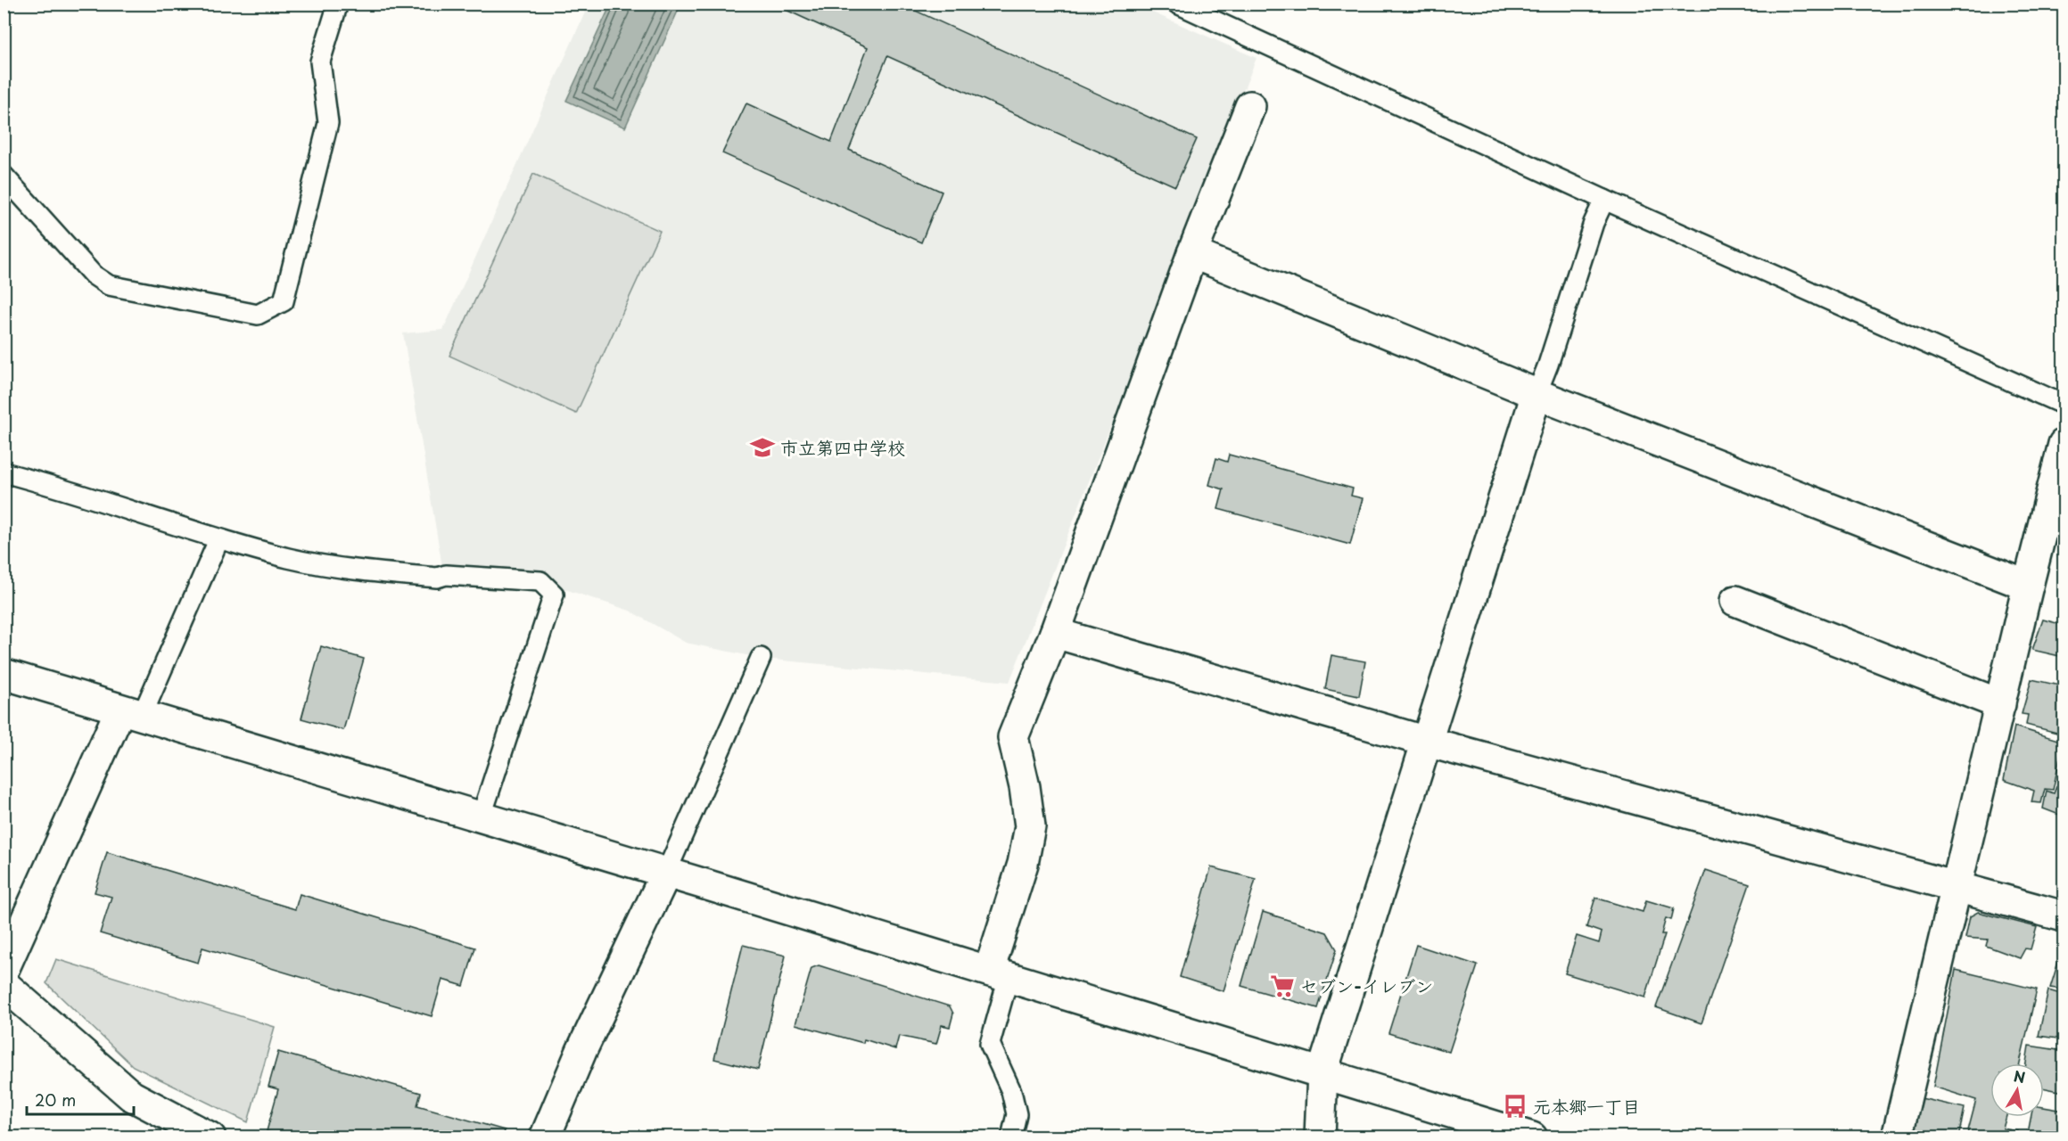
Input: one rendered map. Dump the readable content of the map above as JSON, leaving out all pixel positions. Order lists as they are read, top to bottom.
{
  "places": {
    "school or university": ["市立第四中学校"],
    "supermarket": ["セブン-イレブン"],
    "bus stop": ["元本郷一丁目"]
  },
  "scale_bar": "20 m",
  "north": "top"
}
